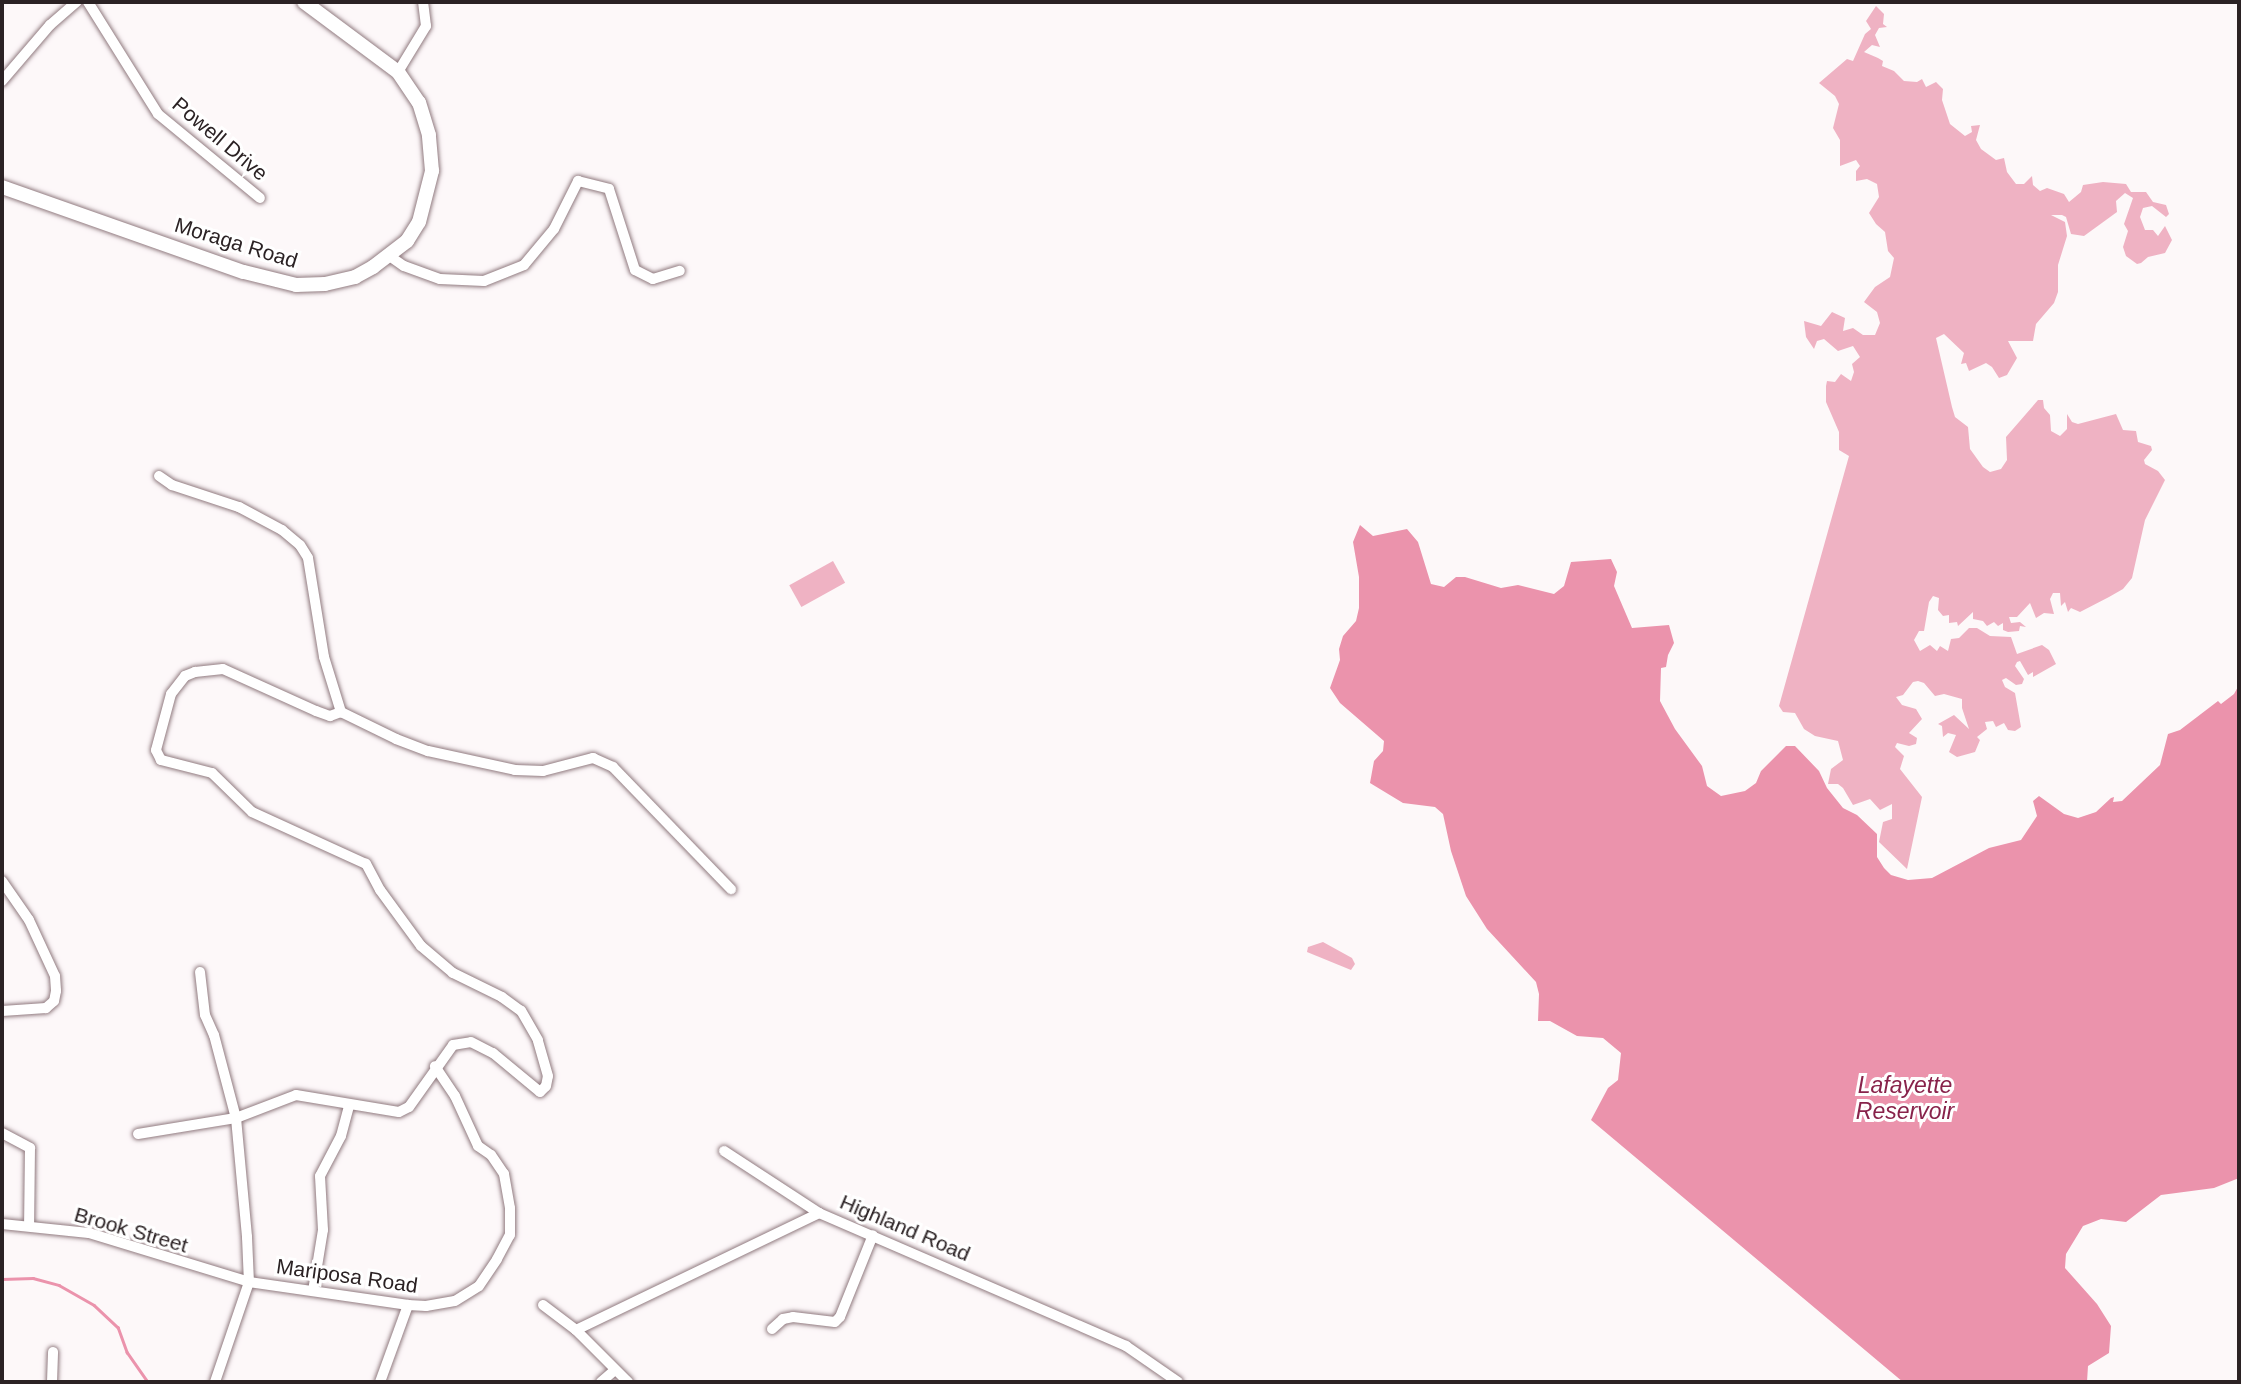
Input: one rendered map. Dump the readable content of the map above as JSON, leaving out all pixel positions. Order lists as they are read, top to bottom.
{
  "streets": {
    "main road": ["Moraga Road"],
    "street": [
      "Powell Drive",
      "Highland Road",
      "Brook Street",
      "Mariposa Road"
    ]
  },
  "crossings": [
    ["Brook Street", "Mariposa Road"]
  ],
  "water": ["Lafayette Reservoir"]
}
